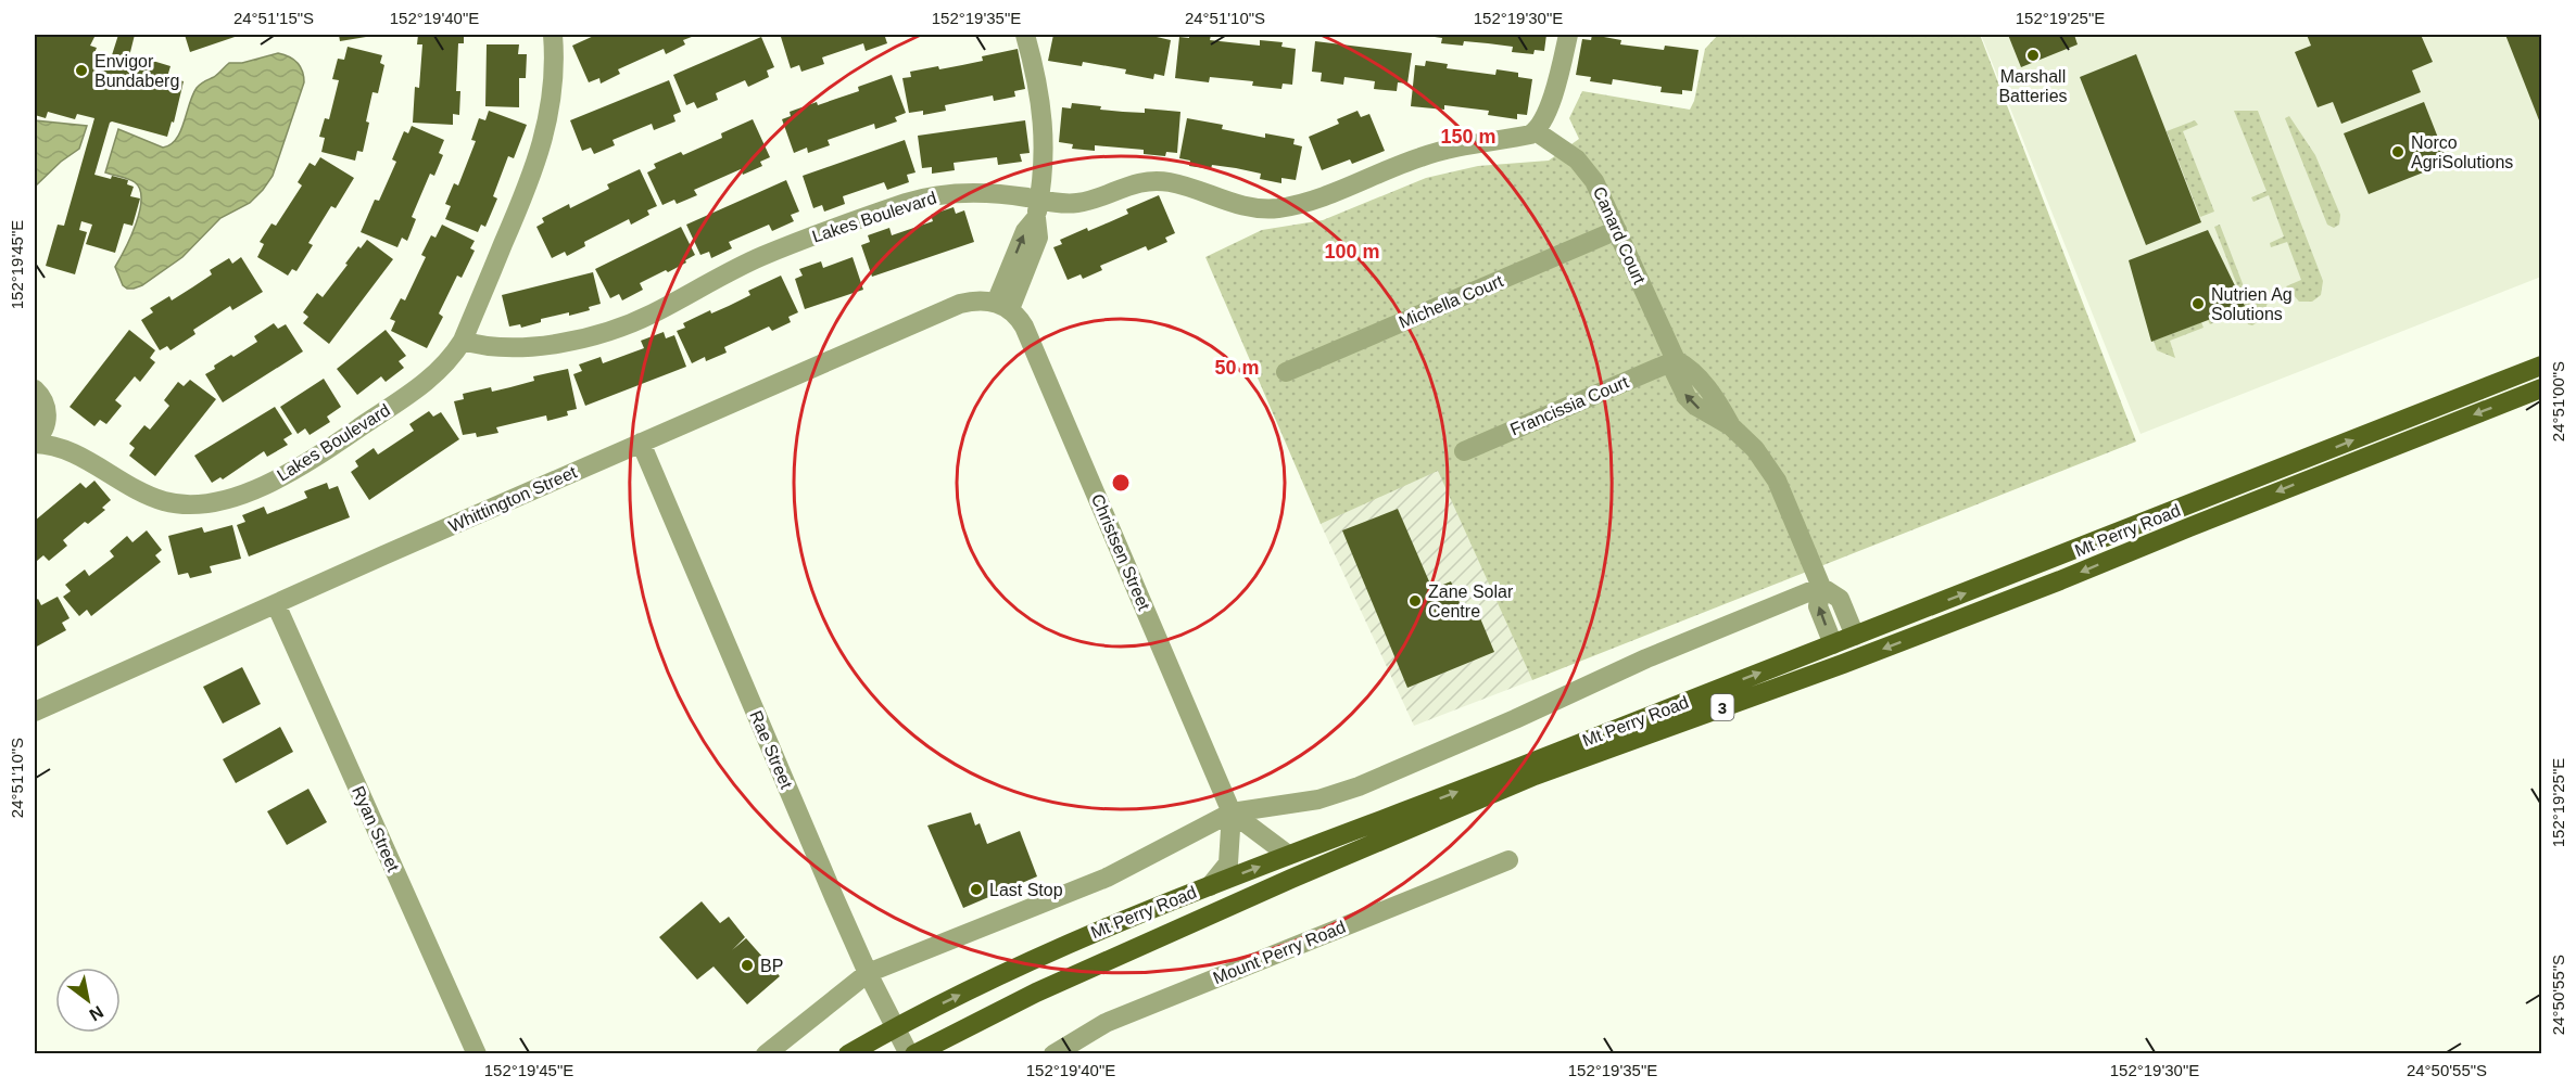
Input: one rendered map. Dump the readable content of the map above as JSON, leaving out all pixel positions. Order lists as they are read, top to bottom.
{
  "streets": {
    "main road": ["Mt Perry Road", "3"],
    "street": [
      "Lakes Boulevard",
      "Canard Court",
      "Michella Court",
      "Francissia Court",
      "Whittington Street",
      "Christsen Street",
      "Rae Street",
      "Ryan Street",
      "Mount Perry Road"
    ]
  },
  "crossings": [
    ["Lakes Boulevard", "Canard Court"],
    ["Canard Court", "Michella Court"],
    ["Canard Court", "Francissia Court"],
    ["Whittington Street", "Christsen Street"],
    ["Whittington Street", "Rae Street"],
    ["Whittington Street", "Ryan Street"],
    ["Mt Perry Road", "Christsen Street"],
    ["Mt Perry Road", "Rae Street"]
  ],
  "places": [
    "Marshall Batteries",
    "Envigor Bundaberg",
    "Norco AgriSolutions",
    "Nutrien Ag Solutions",
    "Zane Solar Centre",
    "Last Stop",
    "BP"
  ],
  "north": "bottom right",
  "coordinates": [
    "24°51'15\"S",
    "152°19'40\"E",
    "152°19'35\"E",
    "24°51'10\"S",
    "152°19'30\"E",
    "152°19'25\"E",
    "152°19'45\"E",
    "24°51'00\"S",
    "24°50'55\"S"
  ],
  "rings": ["150 m", "100 m", "50 m"]
}
